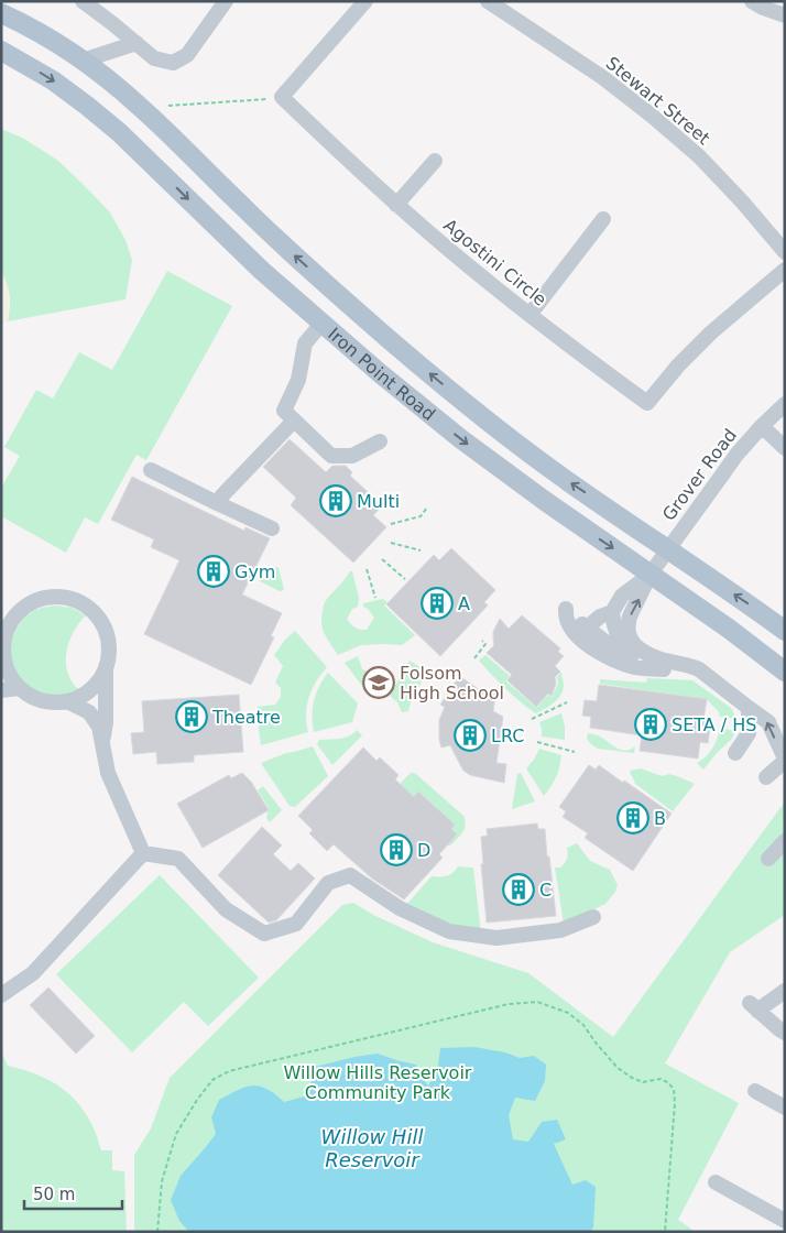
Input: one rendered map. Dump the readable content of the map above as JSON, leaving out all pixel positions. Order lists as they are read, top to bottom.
{
  "streets": {
    "main road": ["Iron Point Road"],
    "street": ["Stewart Street", "Agostini Circle", "Grover Road"]
  },
  "crossings": [
    ["Iron Point Road", "Grover Road"]
  ],
  "water": ["Willow Hill Reservoir"],
  "parks": ["Willow Hills Reservoir Community Park"],
  "places": {
    "building": [
      "Multi",
      "Gym",
      "A",
      "Theatre",
      "SETA / HS",
      "LRC",
      "B",
      "D",
      "C"
    ],
    "school or university": ["Folsom High School"]
  },
  "scale_bar": "50 m"
}
